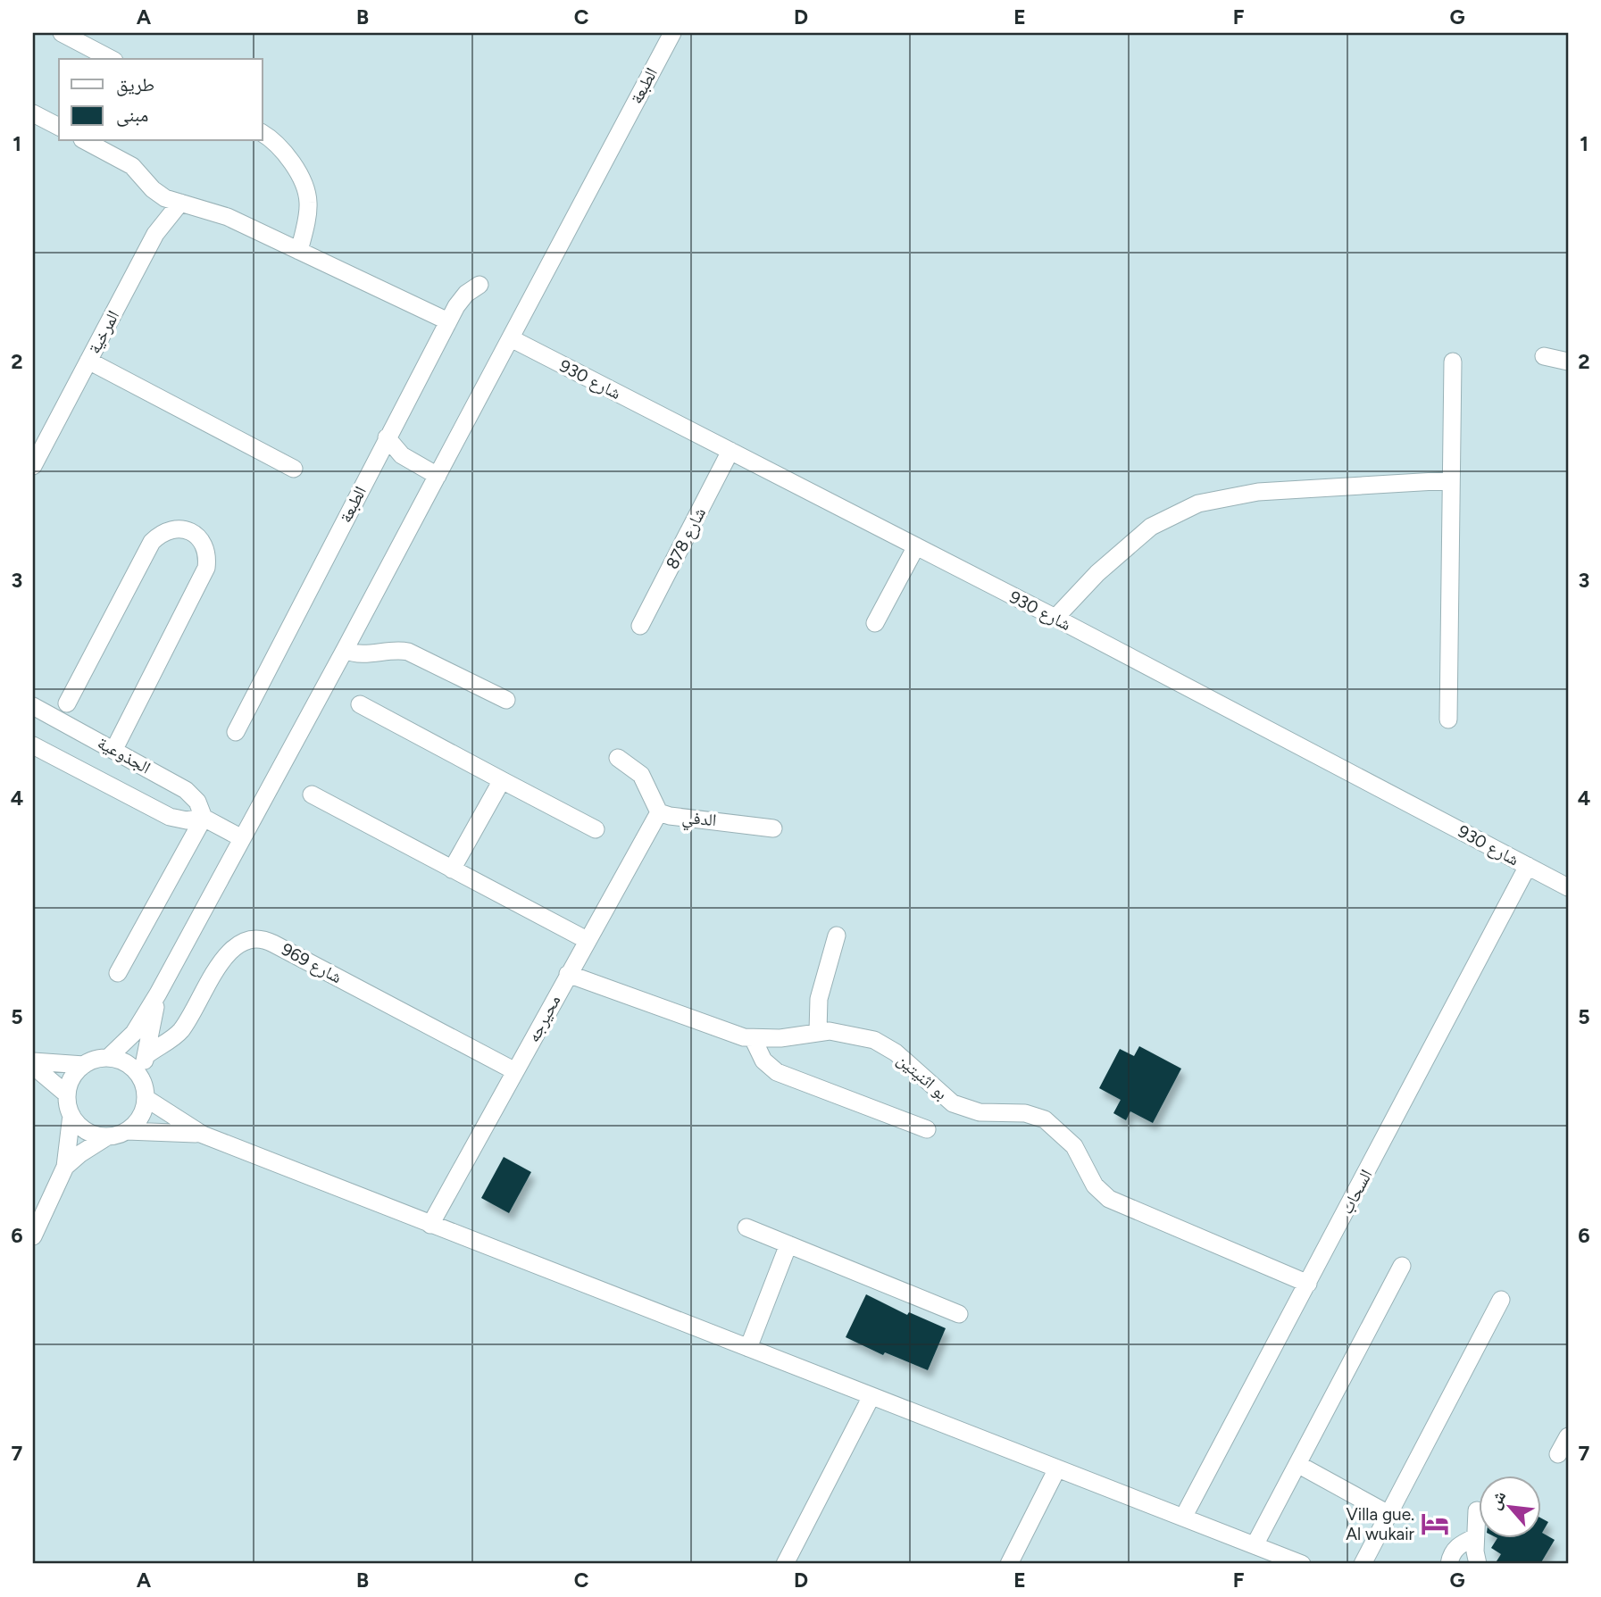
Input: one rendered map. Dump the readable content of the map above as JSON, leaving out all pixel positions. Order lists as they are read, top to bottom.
{
  "streets": {
    "street": [
      "الطبعة",
      "المرخية",
      "شارع 930",
      "شارع 878",
      "الجذوعية",
      "الدفي",
      "شارع 969",
      "محيرجه",
      "بو اثنيتين",
      "السحاب"
    ]
  },
  "crossings": [
    ["الطبعة", "شارع 930"],
    ["الطبعة", "الجذوعية"],
    ["شارع 930", "شارع 878"],
    ["شارع 930", "السحاب"],
    ["الدفي", "محيرجه"],
    ["شارع 969", "محيرجه"],
    ["محيرجه", "بو اثنيتين"],
    ["بو اثنيتين", "السحاب"]
  ],
  "places": {
    "hotel": ["Villa gue. Al wukair"]
  },
  "legend": ["طريق", "مبنى"],
  "north": "top left",
  "grid": {
    "columns": [
      "A",
      "B",
      "C",
      "D",
      "E",
      "F",
      "G"
    ],
    "rows": [
      "1",
      "2",
      "3",
      "4",
      "5",
      "6",
      "7"
    ]
  }
}
